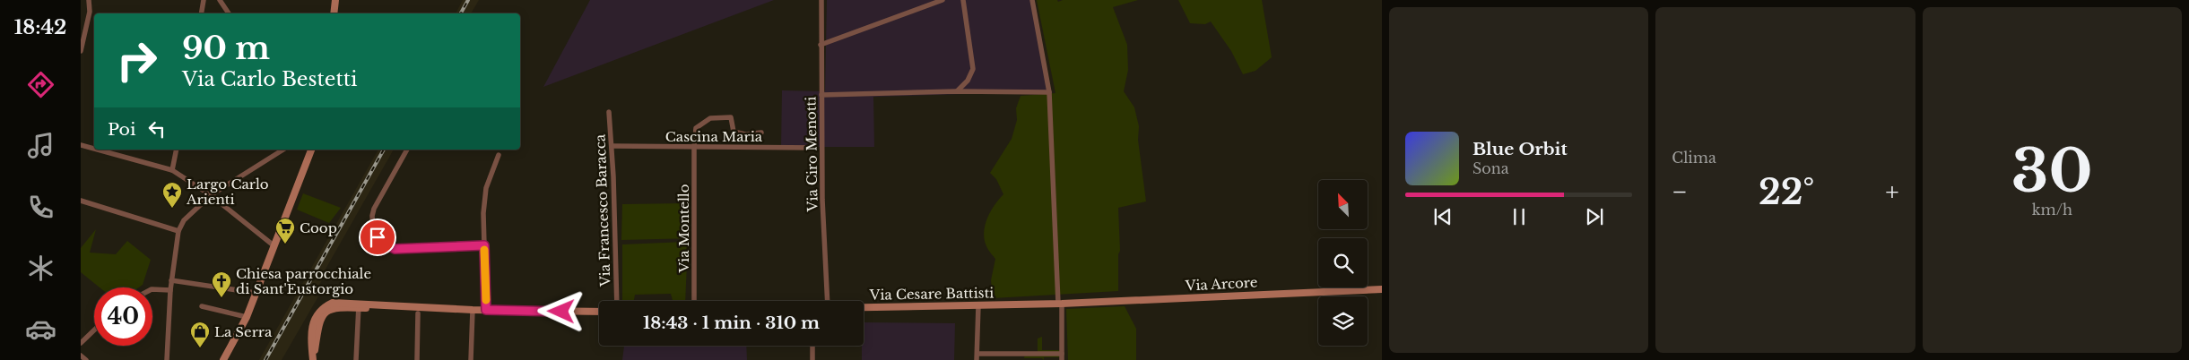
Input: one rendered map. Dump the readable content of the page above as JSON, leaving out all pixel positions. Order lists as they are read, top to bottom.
{
  "streets": {
    "street": [
      "Cascina Maria",
      "Via Ciro Menotti",
      "Via Francesco Baracca",
      "Via Montello",
      "Via Arcore",
      "Via Cesare Battisti"
    ]
  },
  "crossings": [
    ["Cascina Maria", "Via Francesco Baracca"],
    ["Cascina Maria", "Via Montello"],
    ["Via Arcore", "Via Cesare Battisti"]
  ],
  "places": {
    "place": ["Largo Carlo Arienti"],
    "supermarket": ["Coop"],
    "church": ["Chiesa parrocchiale di Sant'Eustorgio"],
    "shop": ["La Serra"]
  },
  "north": "top left",
  "page": {
    "tabs": "18:42",
    "tile": [
      "Clima",
      ["30", "km/h"]
    ],
    "turn": ["90 m", "Via Carlo Bestetti"],
    "then": "Poi",
    "song": ["Blue Orbit", "Sona"],
    "heat": ["−", "22°", "+"],
    "limit": "40",
    "trip": "18:43 · 1 min · 310 m"
  }
}
